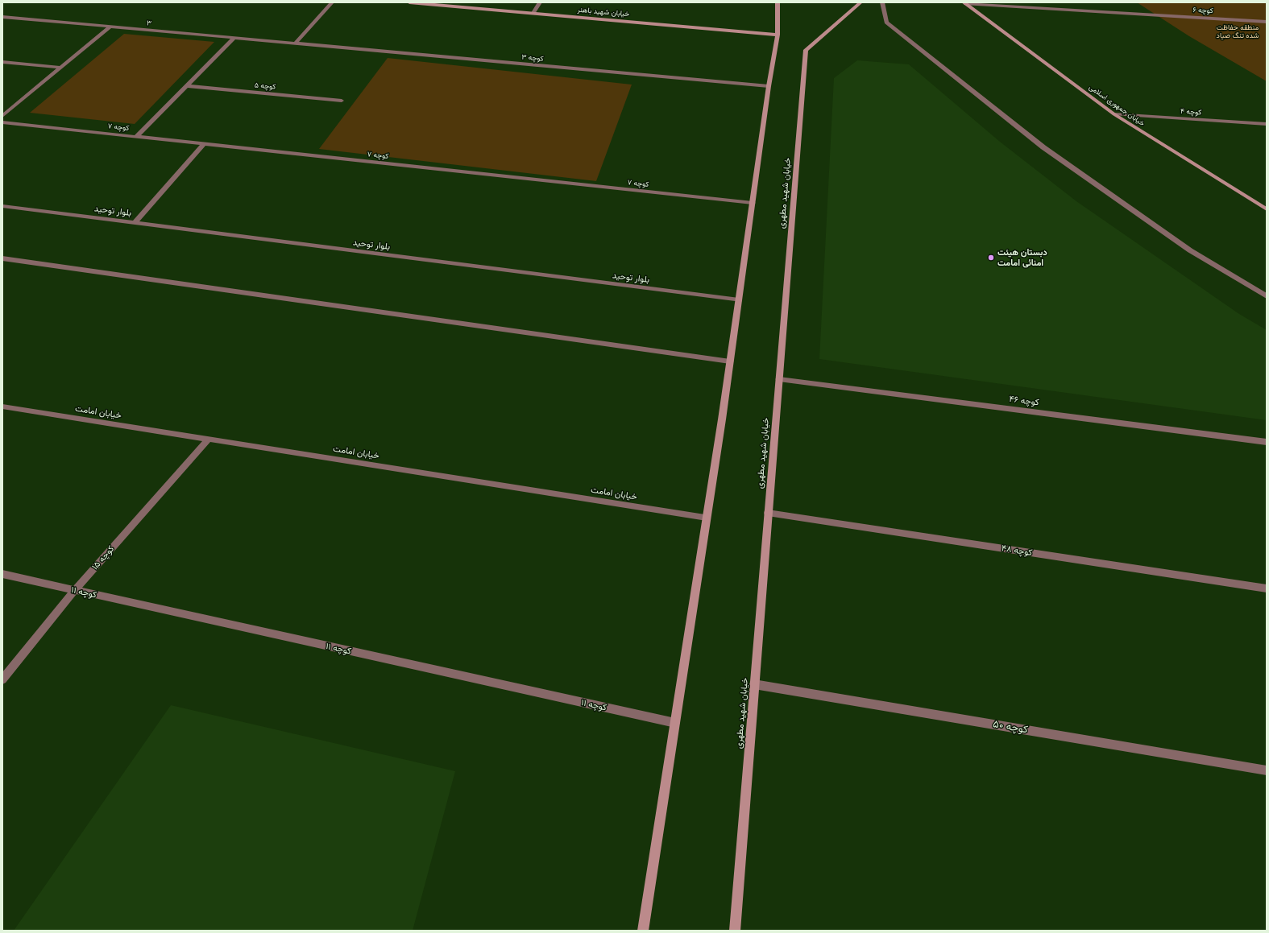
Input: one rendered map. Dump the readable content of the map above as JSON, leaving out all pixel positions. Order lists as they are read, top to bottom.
{
  "streets": {
    "street": [
      "کوچه ۶",
      "خیابان شهید باهنر",
      "۳",
      "کوچه ۳",
      "کوچه ۵",
      "خیابان جمهوری اسلامی",
      "کوچه ۴",
      "کوچه ۷",
      "خیابان شهید مطهری",
      "بلوار توحید",
      "کوچه ۴۶",
      "خیابان امامت",
      "کوچه ۴۸",
      "کوچه ۱۵",
      "کوچه ۱۱",
      "کوچه ۵۰"
    ]
  },
  "crossings": [
    ["کوچه ۶", "خیابان جمهوری اسلامی"],
    ["۳", "کوچه ۳"],
    ["خیابان جمهوری اسلامی", "کوچه ۴"],
    ["خیابان شهید مطهری", "کوچه ۴۶"],
    ["خیابان شهید مطهری", "کوچه ۴۸"],
    ["خیابان شهید مطهری", "کوچه ۵۰"],
    ["خیابان امامت", "کوچه ۱۵"],
    ["کوچه ۱۵", "کوچه ۱۱"]
  ],
  "parks": ["منطقه حفاظت شده تنگ صیاد"],
  "places": ["دبستان هیئت امنائی امامت"]
}
